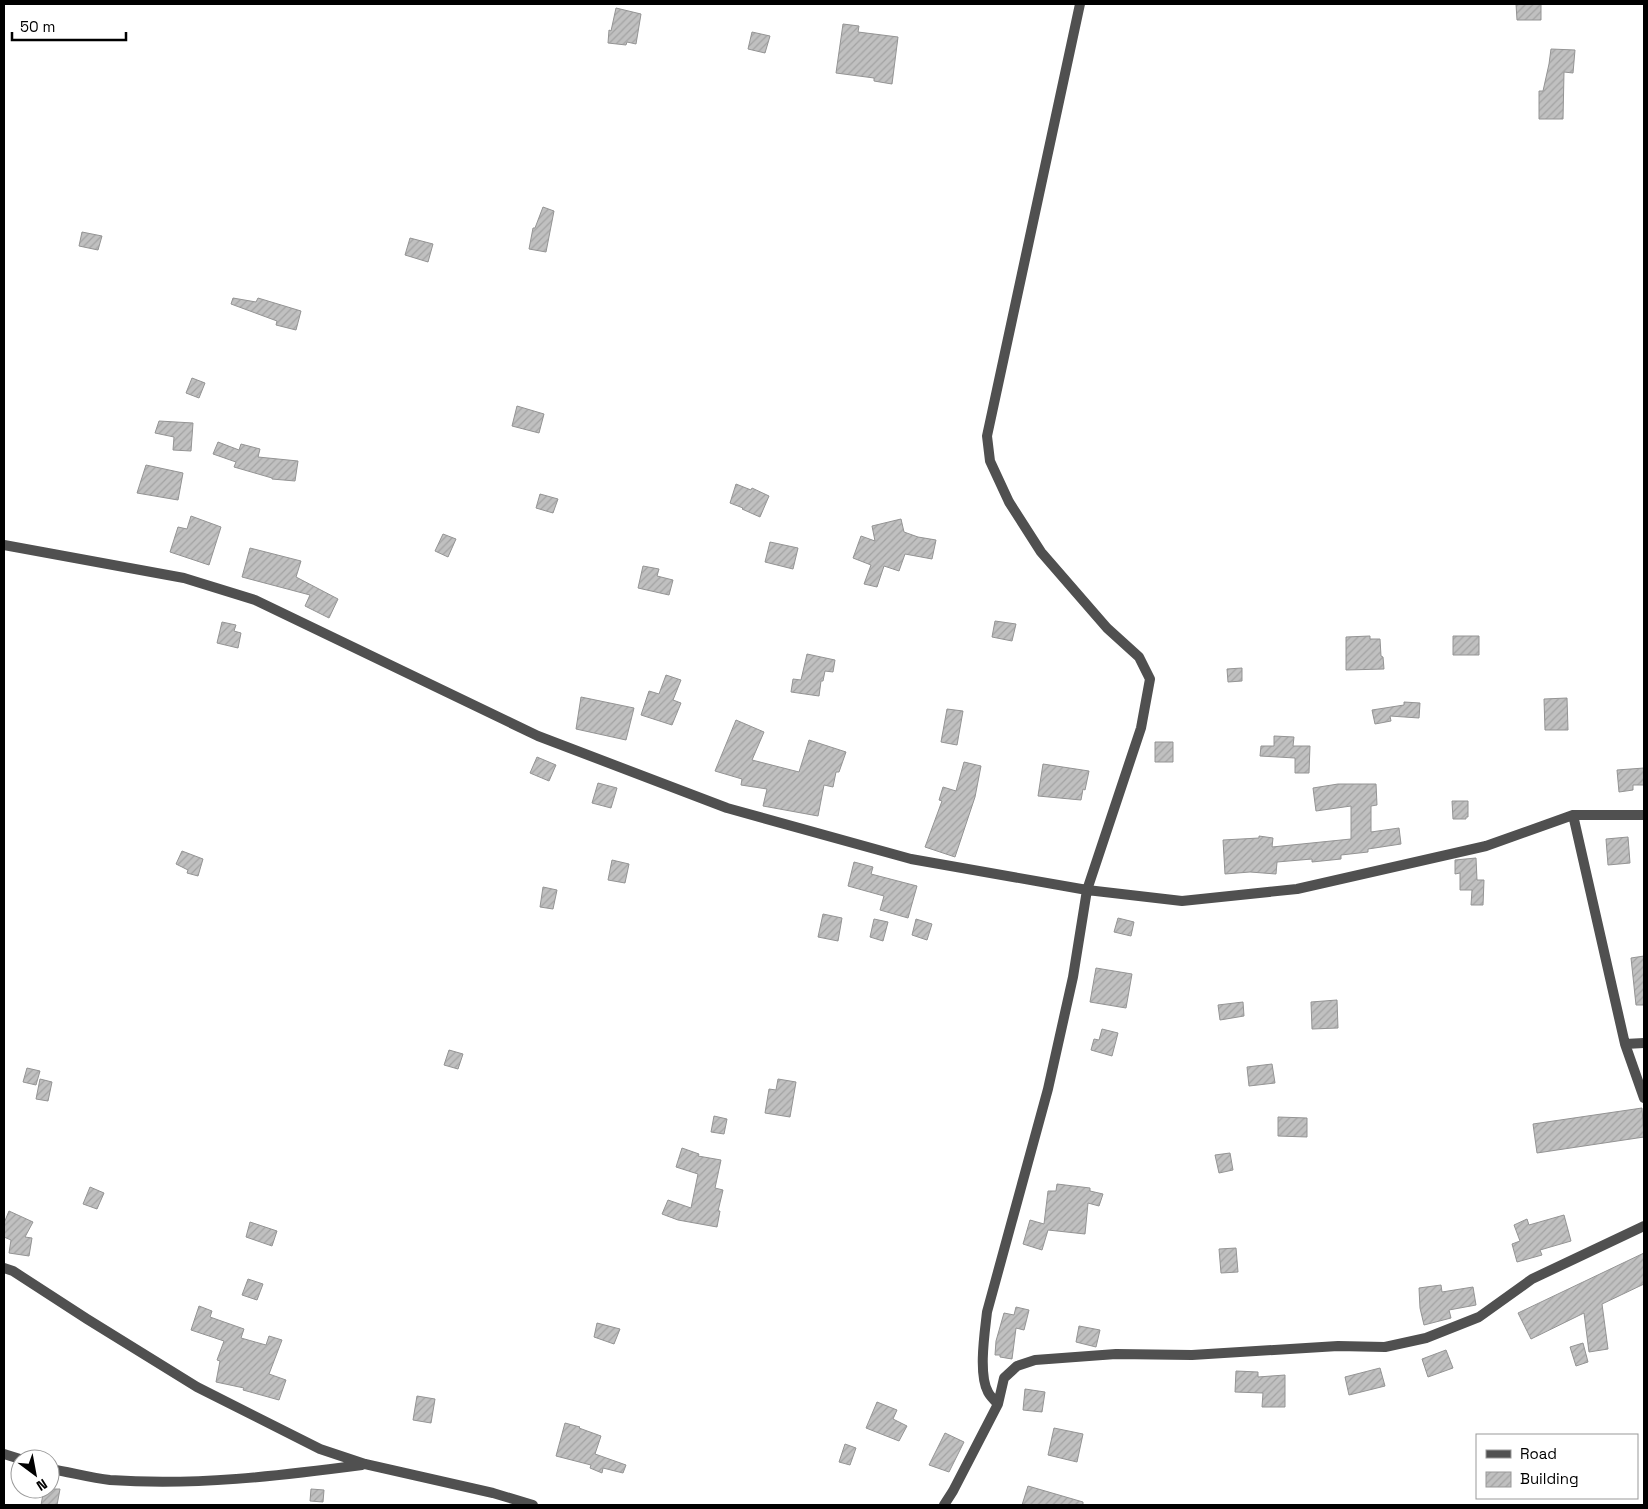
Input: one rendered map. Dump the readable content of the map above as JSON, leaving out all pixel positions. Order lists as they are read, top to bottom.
{
  "legend": ["Road", "Building"],
  "scale_bar": "50 m",
  "north": "bottom right"
}
